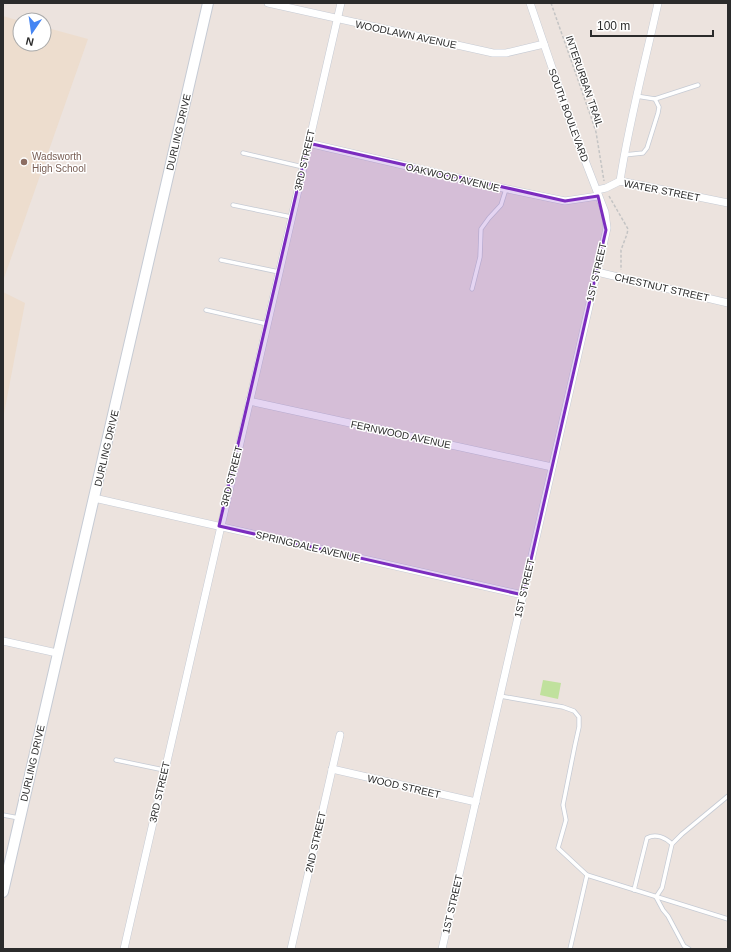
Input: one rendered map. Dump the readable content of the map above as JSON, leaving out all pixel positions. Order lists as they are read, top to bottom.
{
  "streets": {
    "street": [
      "WOODLAWN AVENUE",
      "SOUTH BOULEVARD",
      "DURLING DRIVE",
      "3RD STREET",
      "OAKWOOD AVENUE",
      "WATER STREET",
      "1ST STREET",
      "CHESTNUT STREET",
      "FERNWOOD AVENUE",
      "SPRINGDALE AVENUE",
      "WOOD STREET",
      "2ND STREET"
    ],
    "path": ["INTERURBAN TRAIL"]
  },
  "crossings": [
    ["WOODLAWN AVENUE", "SOUTH BOULEVARD"],
    ["WOODLAWN AVENUE", "3RD STREET"],
    ["INTERURBAN TRAIL", "WATER STREET"],
    ["INTERURBAN TRAIL", "CHESTNUT STREET"],
    ["SOUTH BOULEVARD", "OAKWOOD AVENUE"],
    ["SOUTH BOULEVARD", "WATER STREET"],
    ["SOUTH BOULEVARD", "1ST STREET"],
    ["DURLING DRIVE", "SPRINGDALE AVENUE"],
    ["3RD STREET", "OAKWOOD AVENUE"],
    ["3RD STREET", "FERNWOOD AVENUE"],
    ["3RD STREET", "SPRINGDALE AVENUE"],
    ["OAKWOOD AVENUE", "WATER STREET"],
    ["1ST STREET", "CHESTNUT STREET"],
    ["1ST STREET", "FERNWOOD AVENUE"],
    ["1ST STREET", "SPRINGDALE AVENUE"],
    ["1ST STREET", "WOOD STREET"],
    ["WOOD STREET", "2ND STREET"]
  ],
  "places": ["Wadsworth High School"],
  "scale_bar": "100 m",
  "north": "bottom"
}
